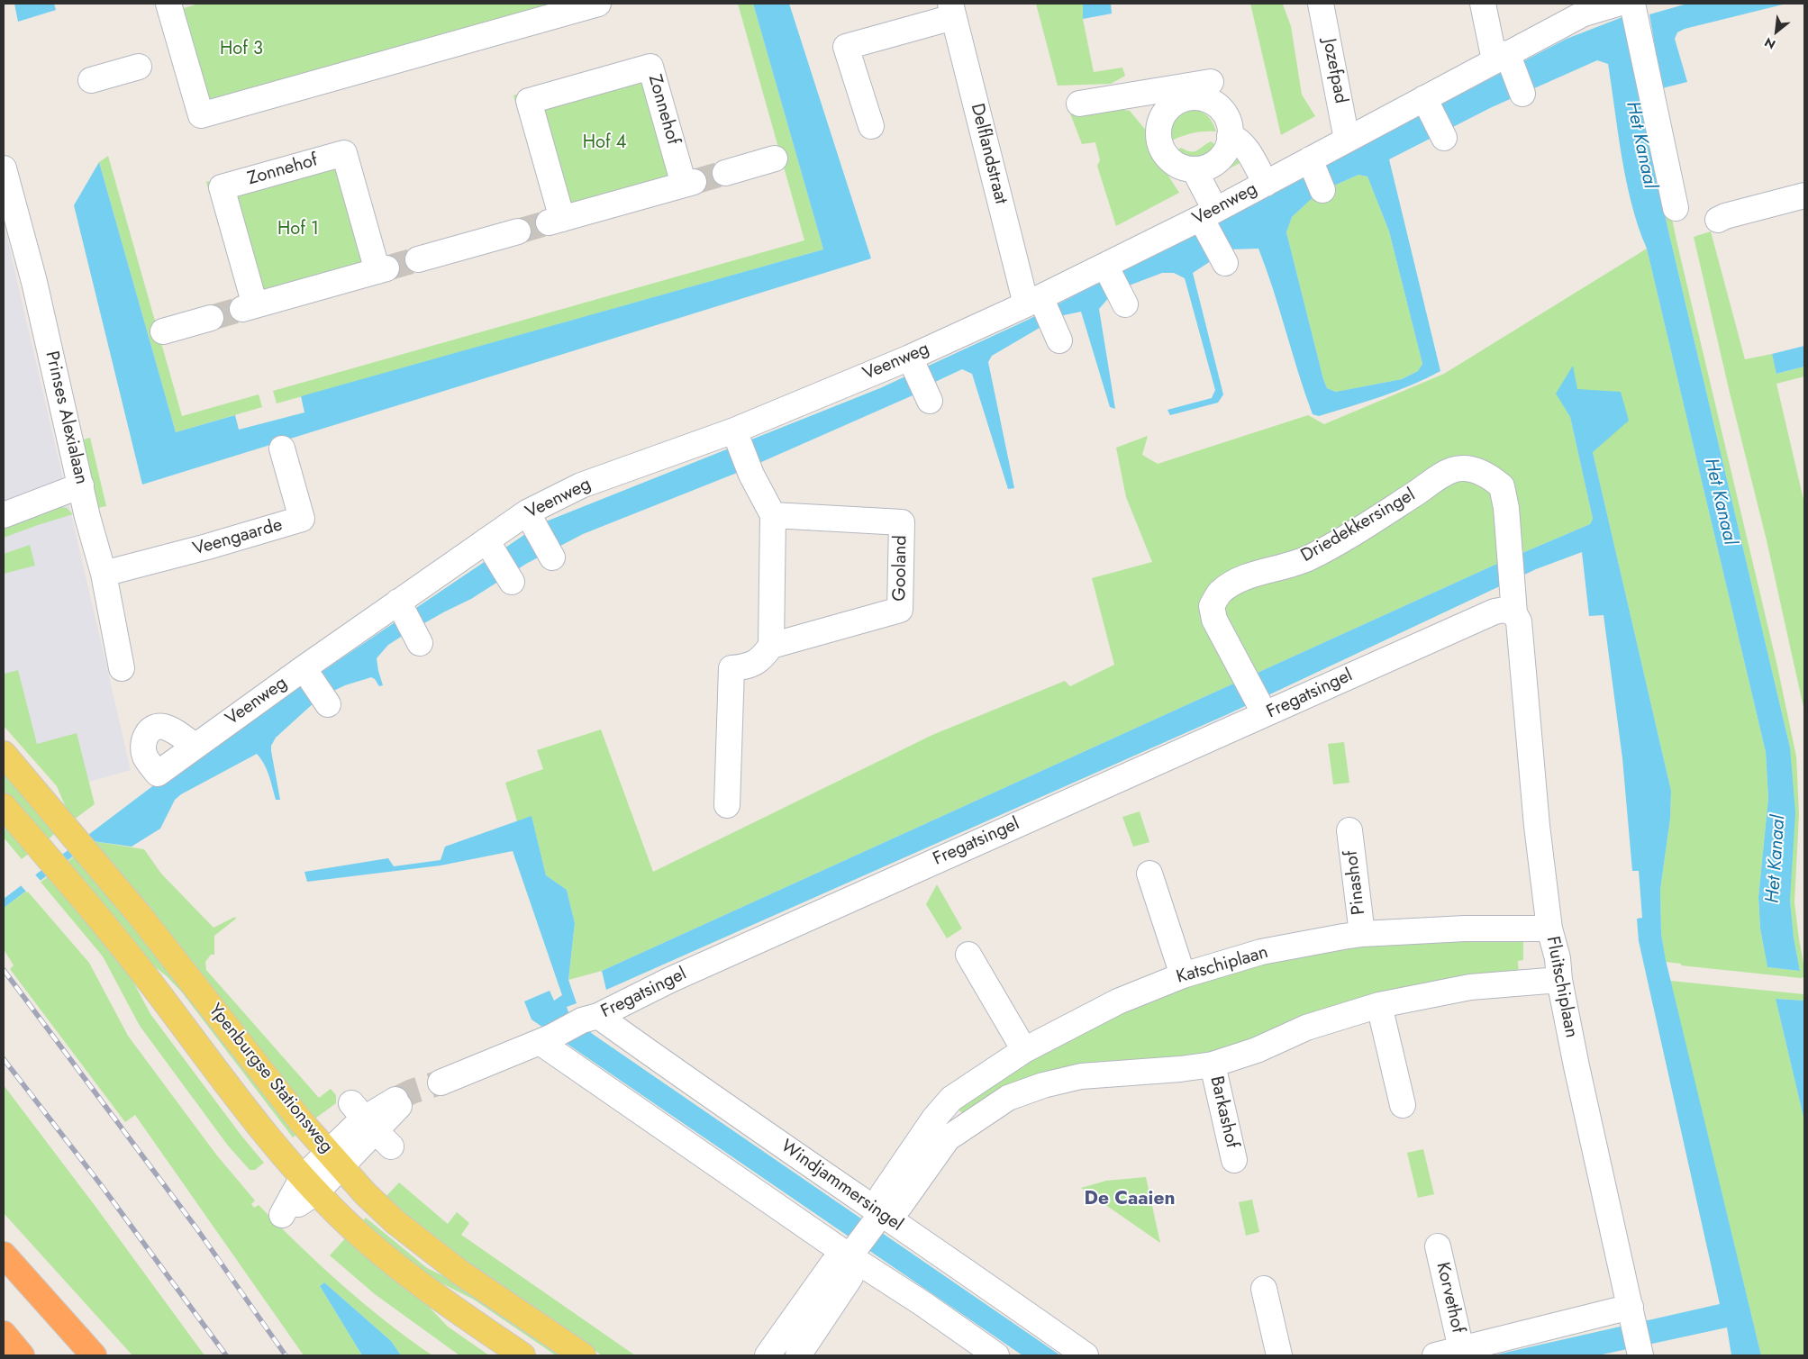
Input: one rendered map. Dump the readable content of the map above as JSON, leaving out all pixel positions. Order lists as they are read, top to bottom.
{
  "streets": {
    "main road": ["Ypenburgse Stationsweg"],
    "street": [
      "Jozefpad",
      "Zonnehof",
      "Delflandstraat",
      "Veenweg",
      "Prinses Alexialaan",
      "Driedekkersingel",
      "Veengaarde",
      "Gooland",
      "Fregatsingel",
      "Pinashof",
      "Katschiplaan",
      "Fluitschiplaan",
      "Barkashof",
      "Windjammersingel",
      "Korvethof"
    ]
  },
  "crossings": [
    ["Jozefpad", "Veenweg"],
    ["Delflandstraat", "Veenweg"],
    ["Prinses Alexialaan", "Veengaarde"],
    ["Driedekkersingel", "Fregatsingel"],
    ["Driedekkersingel", "Fluitschiplaan"],
    ["Fregatsingel", "Fluitschiplaan"],
    ["Fregatsingel", "Windjammersingel"],
    ["Pinashof", "Katschiplaan"],
    ["Katschiplaan", "Fluitschiplaan"],
    ["Katschiplaan", "Barkashof"],
    ["Katschiplaan", "Windjammersingel"]
  ],
  "districts": ["De Caaien"],
  "water": ["Het Kanaal"],
  "parks": ["Hof 3", "Hof 4", "Hof 1"],
  "north": "bottom left"
}
